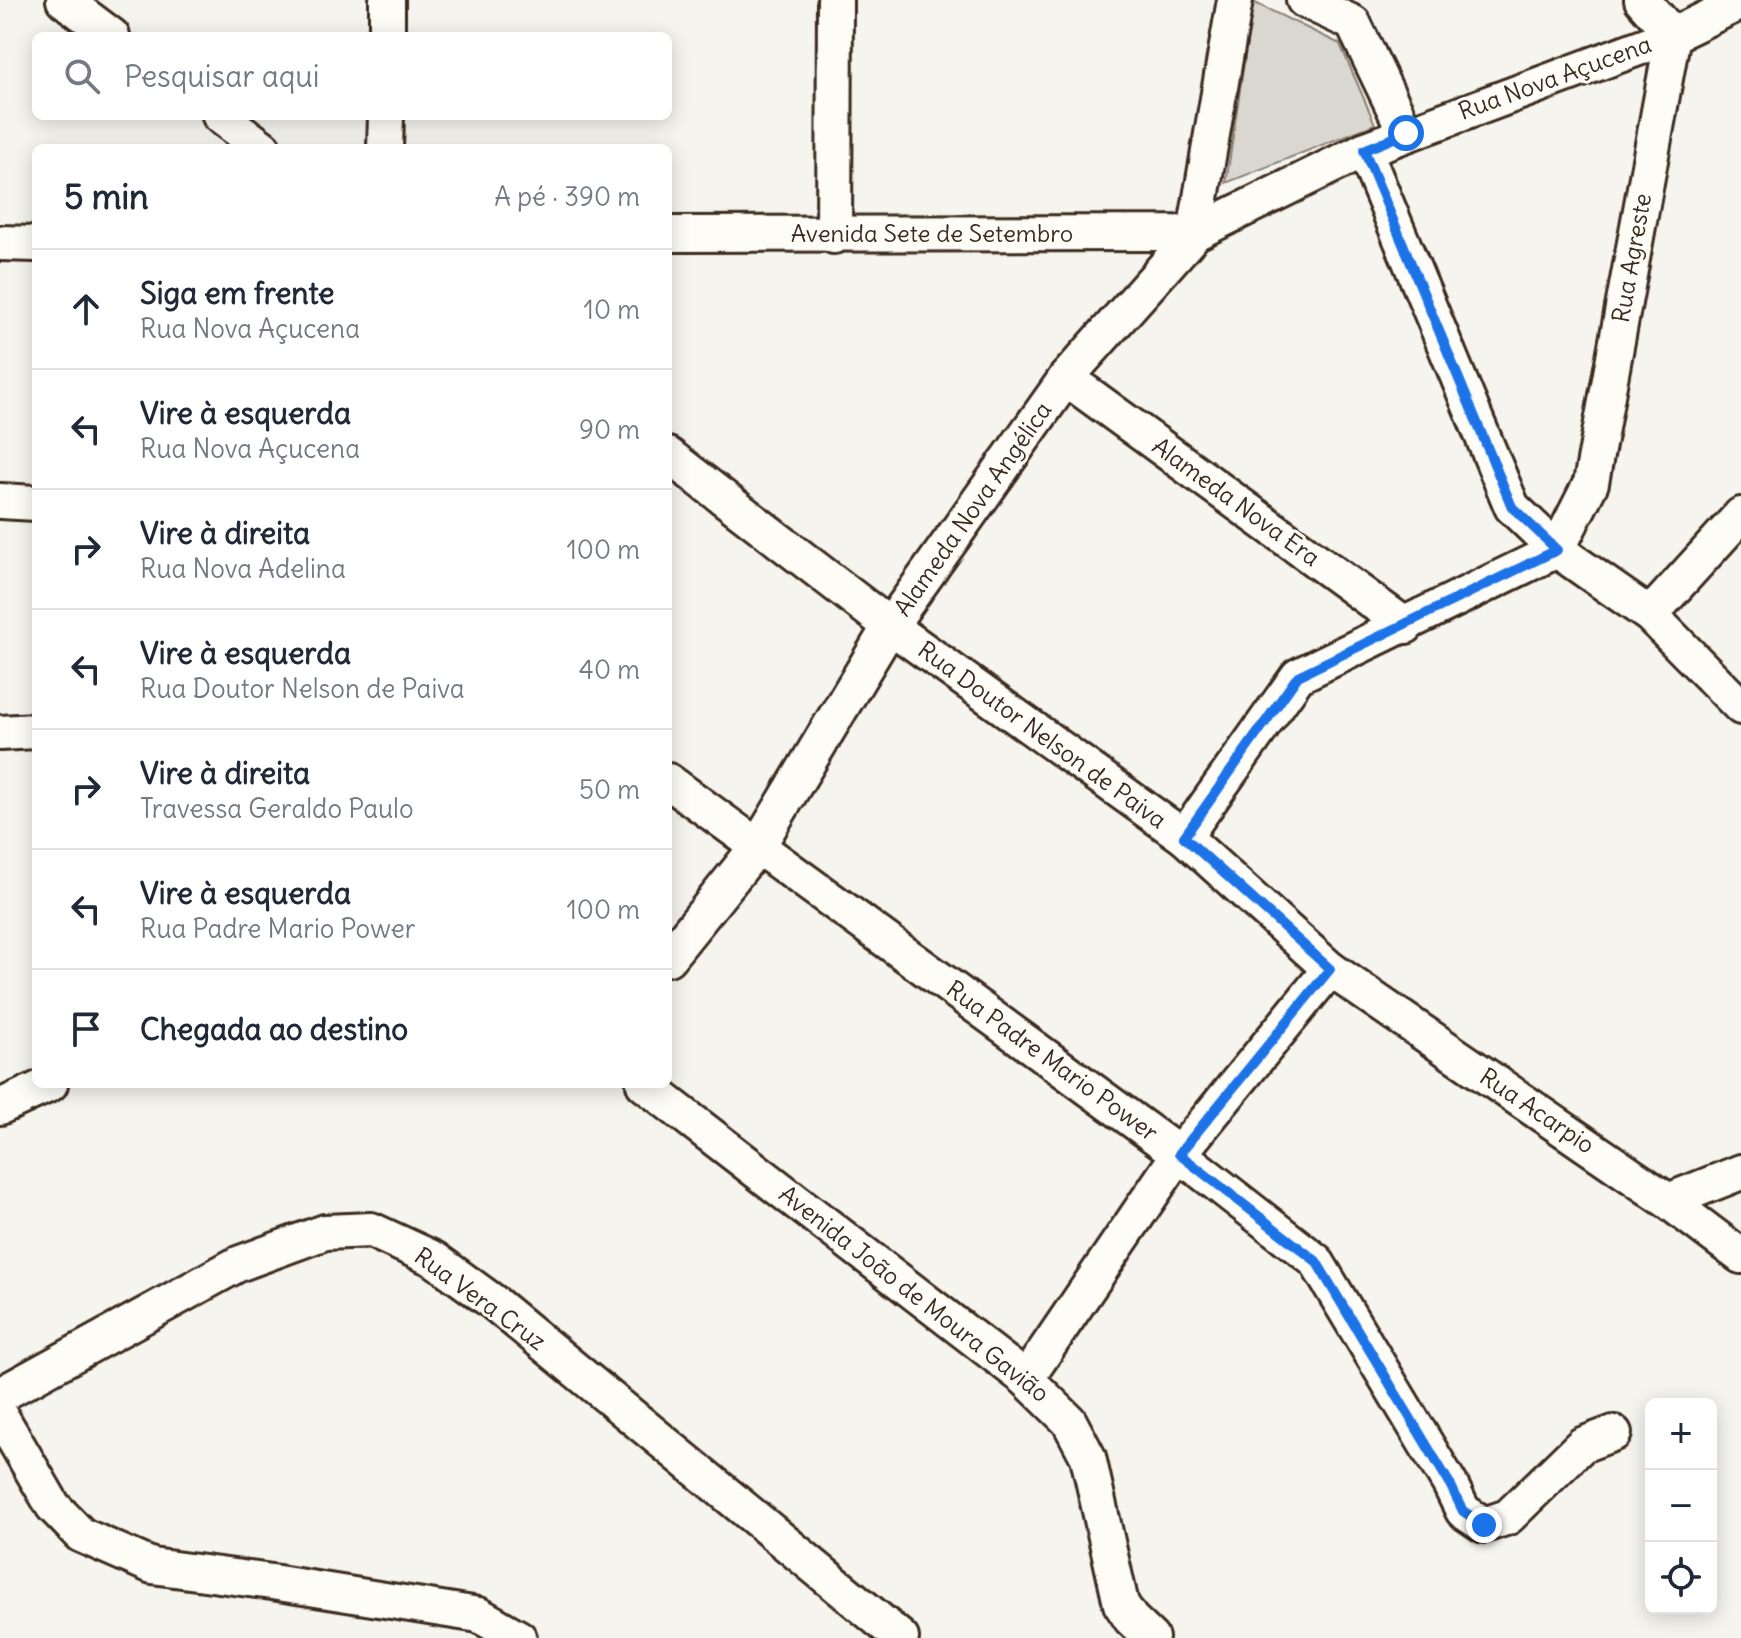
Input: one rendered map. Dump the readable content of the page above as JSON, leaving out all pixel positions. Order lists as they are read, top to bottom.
{
  "streets": {
    "street": [
      "Rua Nova Açucena",
      "Avenida Sete de Setembro",
      "Rua Agreste",
      "Alameda Nova Era",
      "Alameda Nova Angélica",
      "Rua Doutor Nelson de Paiva",
      "Rua Padre Mario Power",
      "Rua Acarpio",
      "Avenida João de Moura Gavião",
      "Rua Vera Cruz"
    ]
  },
  "crossings": [
    ["Rua Nova Açucena", "Rua Agreste"],
    ["Rua Nova Açucena", "Alameda Nova Angélica"],
    ["Avenida Sete de Setembro", "Alameda Nova Angélica"],
    ["Alameda Nova Era", "Alameda Nova Angélica"],
    ["Alameda Nova Angélica", "Rua Doutor Nelson de Paiva"],
    ["Alameda Nova Angélica", "Rua Padre Mario Power"],
    ["Rua Doutor Nelson de Paiva", "Rua Acarpio"]
  ],
  "page": {
    "search": "Pesquisar aqui",
    "heading": ["5 min", "A pé · 390 m"],
    "list": [
      ["Siga em frente", "Rua Nova Açucena", "10 m"],
      ["Vire à esquerda", "Rua Nova Açucena", "90 m"],
      ["Vire à direita", "Rua Nova Adelina", "100 m"],
      ["Vire à esquerda", "Rua Doutor Nelson de Paiva", "40 m"],
      ["Vire à direita", "Travessa Geraldo Paulo", "50 m"],
      ["Vire à esquerda", "Rua Padre Mario Power", "100 m"],
      "Chegada ao destino"
    ],
    "map_buttons": ["+", "−"]
  }
}
